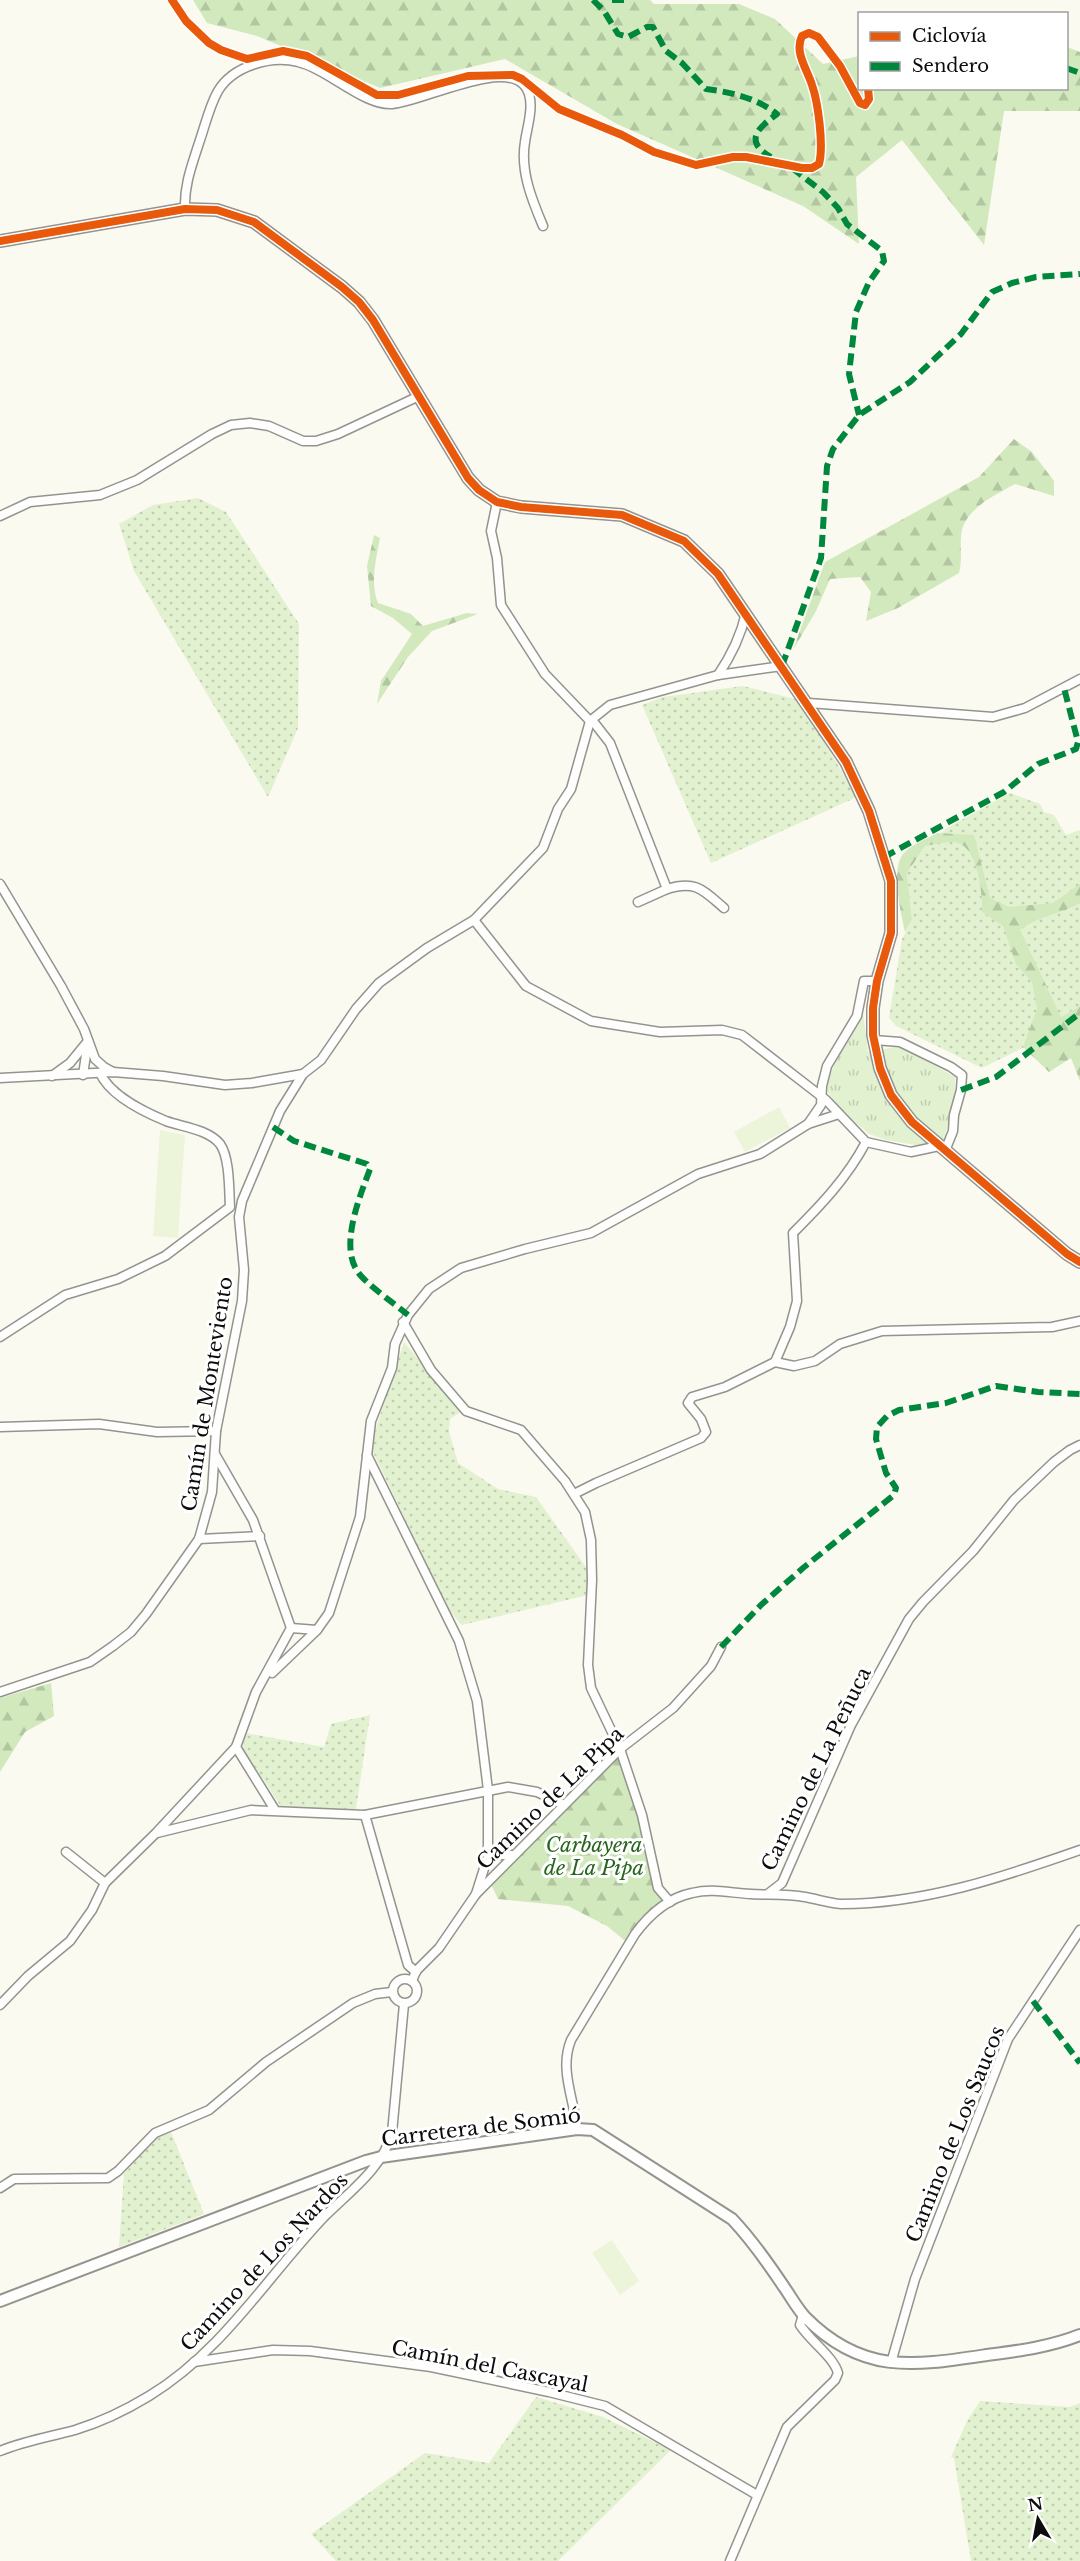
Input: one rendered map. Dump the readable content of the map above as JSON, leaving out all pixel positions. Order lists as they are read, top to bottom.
{
  "streets": {
    "street": [
      "Camín de Monteviento",
      "Camino de La Peñuca",
      "Camino de La Pipa",
      "Carretera de Somió",
      "Camino de Los Saucos",
      "Camino de Los Nardos",
      "Camín del Cascayal"
    ]
  },
  "crossings": [
    ["Carretera de Somió", "Camino de Los Saucos"],
    ["Carretera de Somió", "Camino de Los Nardos"],
    ["Camino de Los Nardos", "Camín del Cascayal"]
  ],
  "parks": ["Carbayera de La Pipa"],
  "legend": ["Ciclovía", "Sendero"],
  "north": "top"
}
